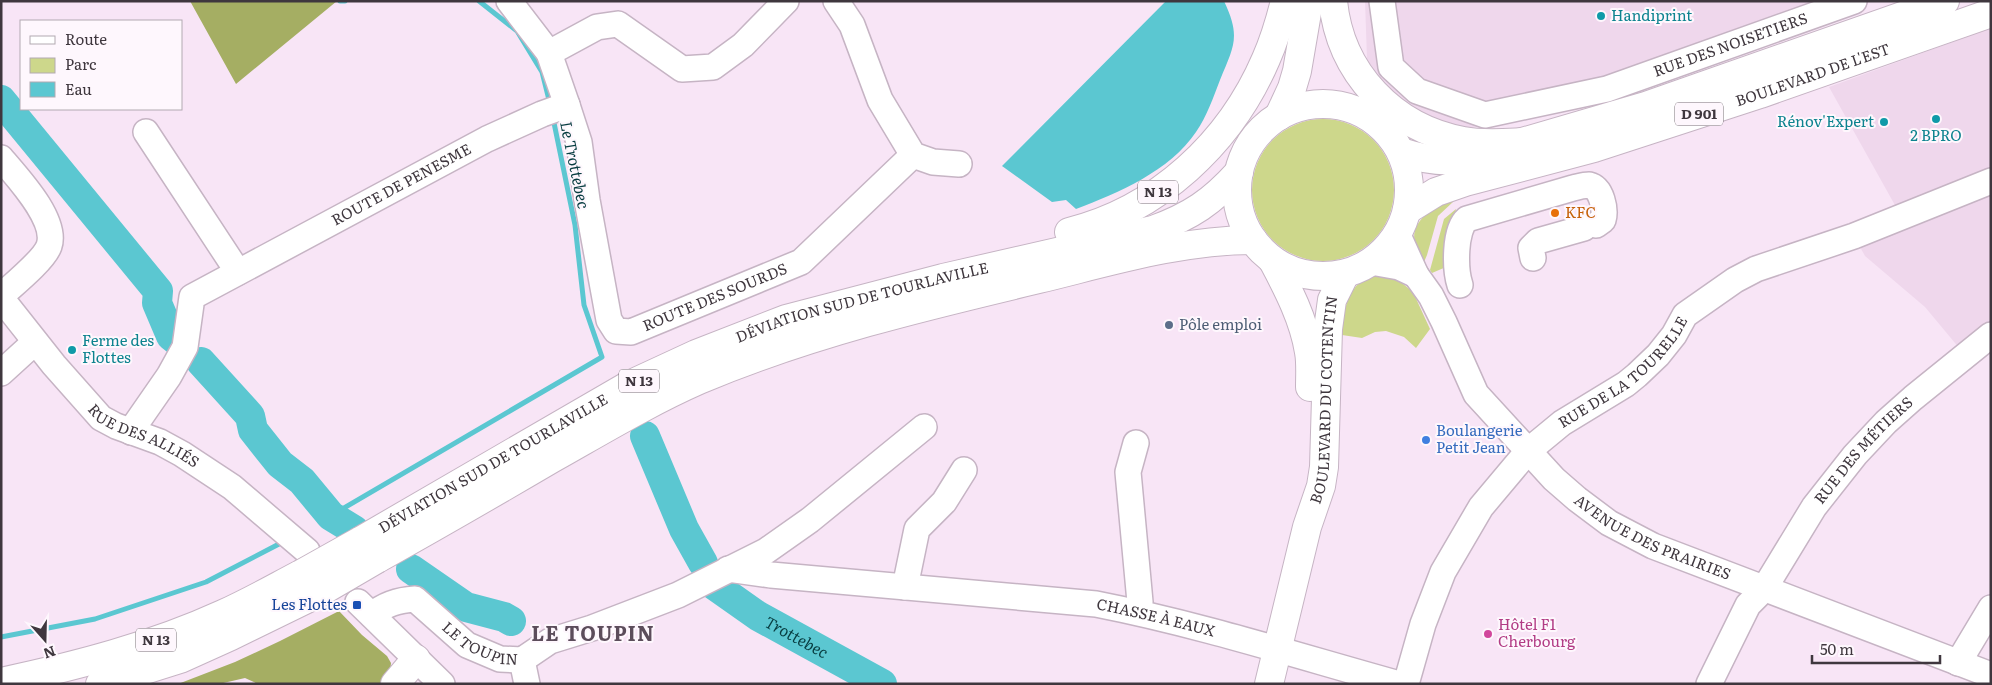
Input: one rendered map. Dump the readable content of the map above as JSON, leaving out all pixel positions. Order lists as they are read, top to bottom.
{
  "streets": {
    "main road": [
      "BOULEVARD DE L'EST",
      "D 901",
      "N 13",
      "DÉVIATION SUD DE TOURLAVILLE",
      "BOULEVARD DU COTENTIN"
    ],
    "street": [
      "RUE DES NOISETIERS",
      "ROUTE DE PENESME",
      "ROUTE DES SOURDS",
      "RUE DE LA TOURELLE",
      "RUE DES ALLIÉS",
      "RUE DES MÉTIERS",
      "AVENUE DES PRAIRIES",
      "CHASSE À EAUX",
      "LE TOUPIN"
    ]
  },
  "crossings": [
    ["BOULEVARD DE L'EST", "DÉVIATION SUD DE TOURLAVILLE"],
    ["BOULEVARD DE L'EST", "BOULEVARD DU COTENTIN"],
    ["BOULEVARD DE L'EST", "AVENUE DES PRAIRIES"],
    ["ROUTE DE PENESME", "ROUTE DES SOURDS"],
    ["ROUTE DE PENESME", "RUE DES ALLIÉS"],
    ["N 13", "DÉVIATION SUD DE TOURLAVILLE"],
    ["DÉVIATION SUD DE TOURLAVILLE", "BOULEVARD DU COTENTIN"],
    ["DÉVIATION SUD DE TOURLAVILLE", "RUE DES ALLIÉS"],
    ["DÉVIATION SUD DE TOURLAVILLE", "AVENUE DES PRAIRIES"],
    ["RUE DE LA TOURELLE", "AVENUE DES PRAIRIES"],
    ["BOULEVARD DU COTENTIN", "AVENUE DES PRAIRIES"],
    ["BOULEVARD DU COTENTIN", "CHASSE À EAUX"],
    ["RUE DES MÉTIERS", "AVENUE DES PRAIRIES"],
    ["CHASSE À EAUX", "LE TOUPIN"]
  ],
  "districts": ["LE TOUPIN"],
  "water": ["Le Trottebec", "Trottebec"],
  "places": {
    "other": [
      "Handiprint",
      "2 BPRO",
      "Rénov'Expert",
      "KFC",
      "Pôle emploi",
      "Ferme des Flottes",
      "Boulangerie Petit Jean",
      "Hôtel F1 Cherbourg"
    ],
    "transit": ["Les Flottes"]
  },
  "legend": ["Route", "Parc", "Eau"],
  "scale_bar": "50 m",
  "north": "bottom"
}
